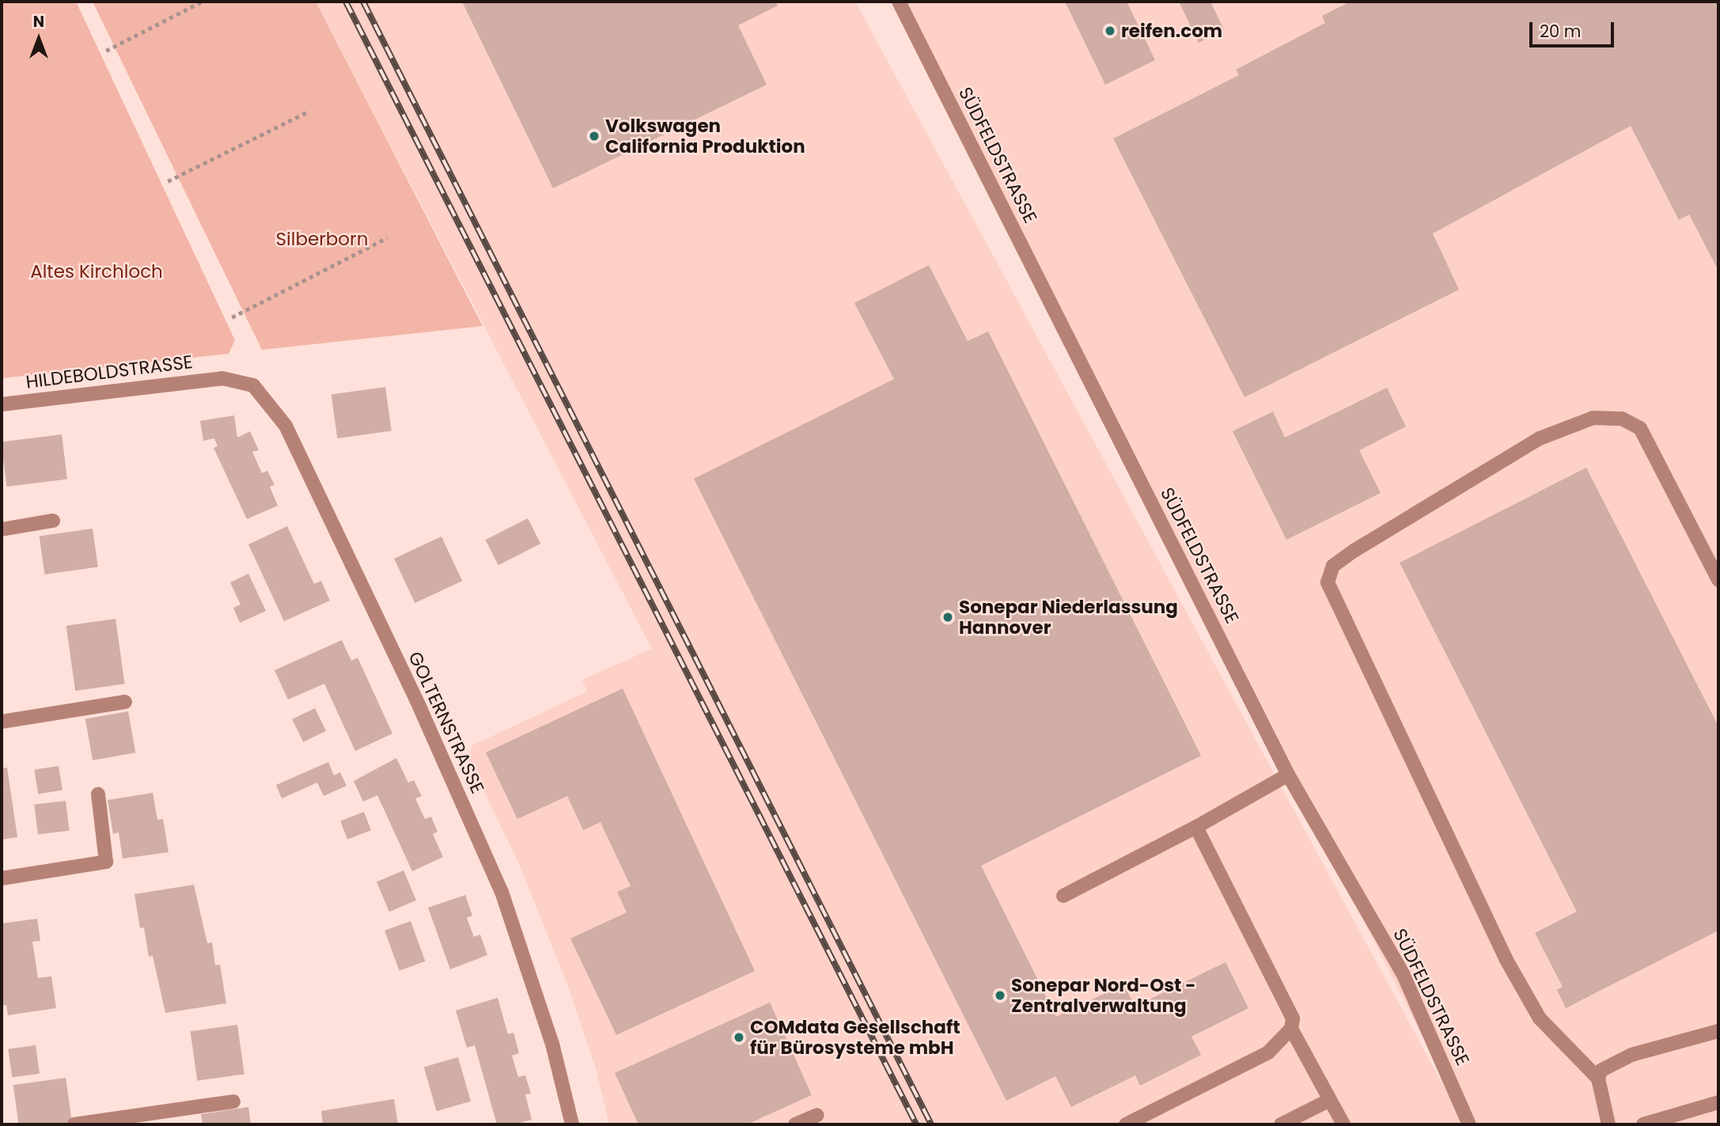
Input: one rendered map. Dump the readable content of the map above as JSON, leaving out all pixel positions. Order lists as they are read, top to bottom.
{
  "streets": {
    "street": ["SÜDFELDSTRASSE", "HILDEBOLDSTRASSE", "GOLTERNSTRASSE"]
  },
  "crossings": [
    ["HILDEBOLDSTRASSE", "GOLTERNSTRASSE"]
  ],
  "parks": ["Silberborn", "Altes Kirchloch"],
  "places": [
    "reifen.com",
    "Volkswagen California Produktion",
    "Sonepar Niederlassung Hannover",
    "Sonepar Nord-Ost - Zentralverwaltung",
    "COMdata Gesellschaft für Bürosysteme mbH"
  ],
  "scale_bar": "20 m",
  "north": "top"
}
